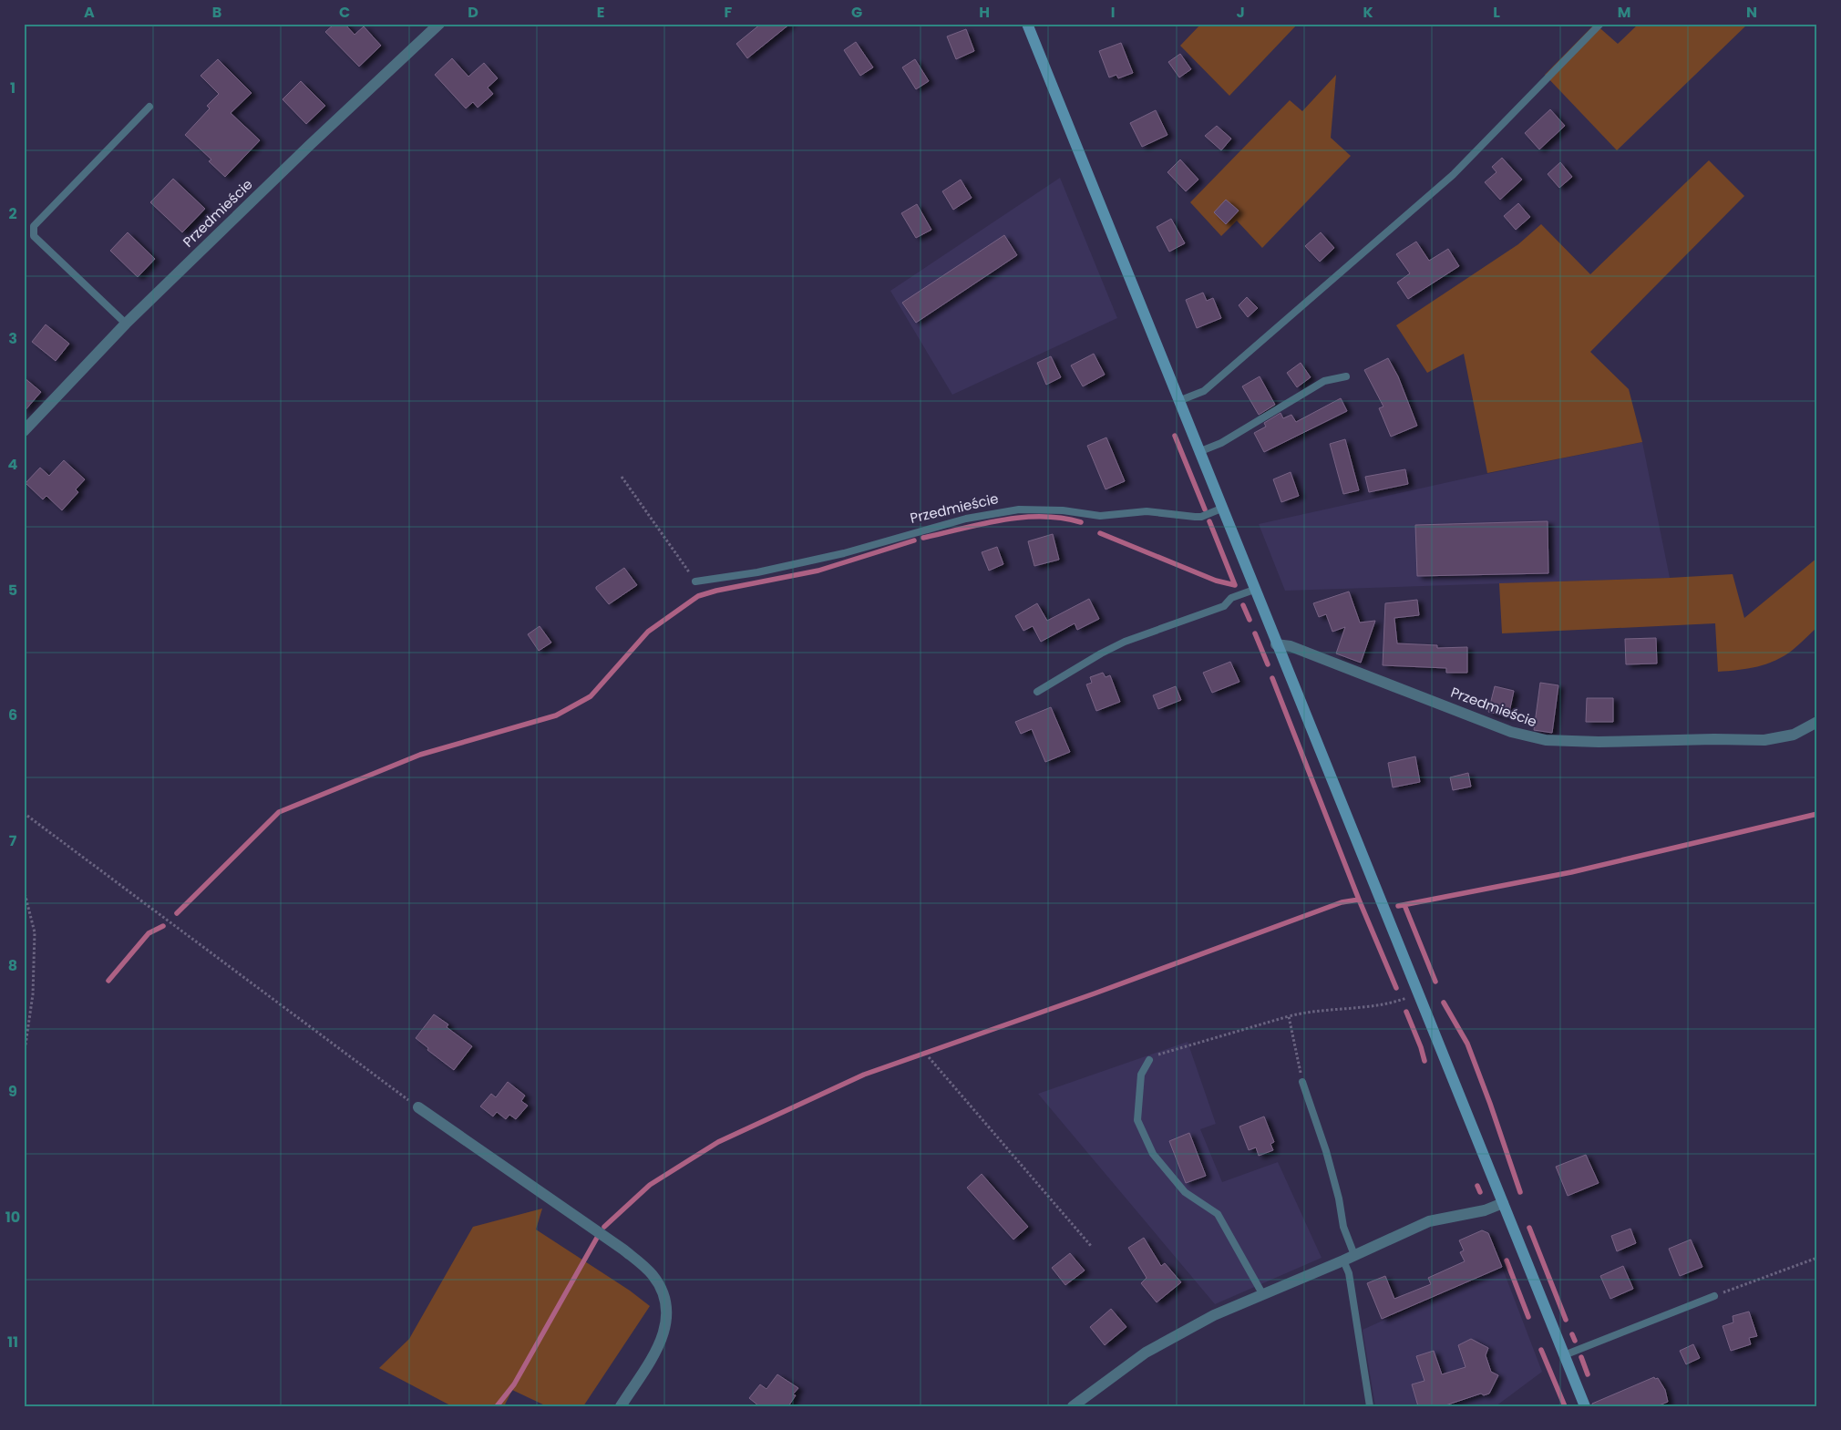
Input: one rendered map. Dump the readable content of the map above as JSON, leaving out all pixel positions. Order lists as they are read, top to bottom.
{
  "streets": {
    "street": ["Przedmieście"]
  },
  "grid": {
    "columns": [
      "A",
      "B",
      "C",
      "D",
      "E",
      "F",
      "G",
      "H",
      "I",
      "J",
      "K",
      "L",
      "M",
      "N"
    ],
    "rows": [
      "1",
      "2",
      "3",
      "4",
      "5",
      "6",
      "7",
      "8",
      "9",
      "10",
      "11"
    ]
  }
}
